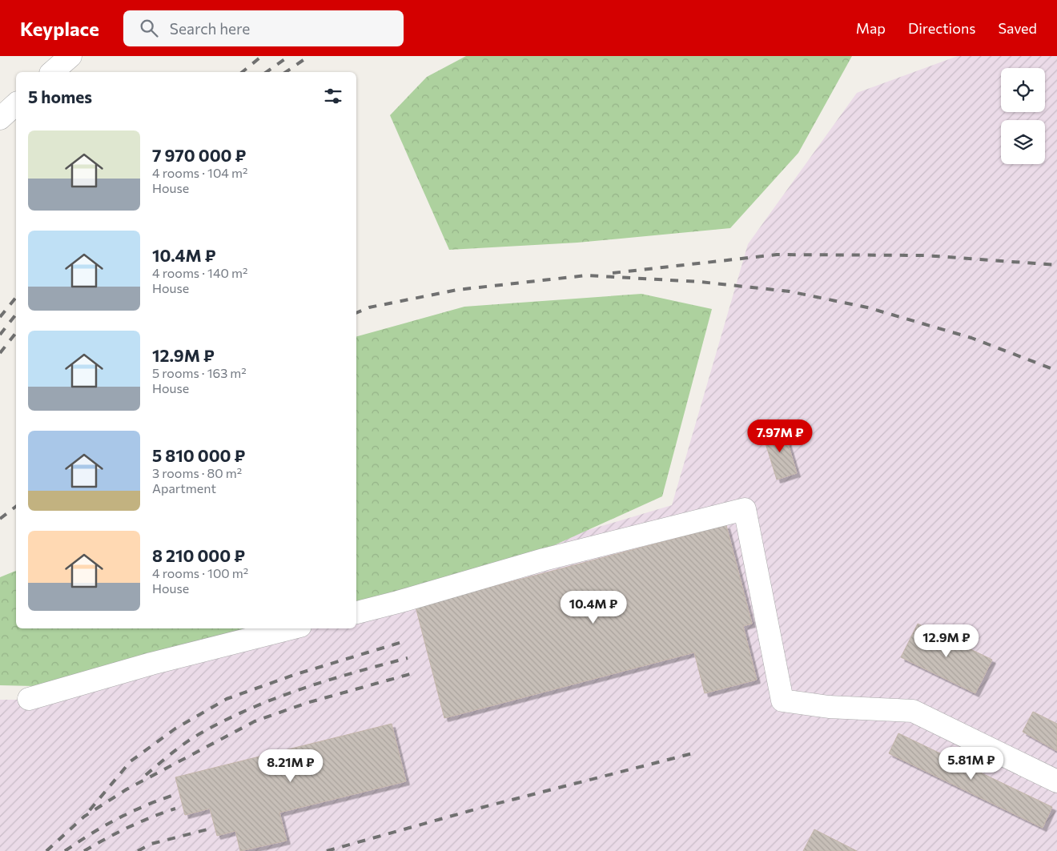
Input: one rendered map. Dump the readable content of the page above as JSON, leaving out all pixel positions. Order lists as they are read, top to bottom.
{
  "page": {
    "header": "Keyplace",
    "search": "Search here",
    "nav": ["Map", "Directions", "Saved"],
    "heading": "5 homes",
    "list": [
      {
        "name": "7 970 000 ₽",
        "note": "4 rooms · 104 m² · House"
      },
      {
        "name": "10.4M ₽",
        "note": "4 rooms · 140 m² · House"
      },
      {
        "name": "12.9M ₽",
        "note": "5 rooms · 163 m² · House"
      },
      {
        "name": "5 810 000 ₽",
        "note": "3 rooms · 80 m² · Apartment"
      },
      {
        "name": "8 210 000 ₽",
        "note": "4 rooms · 100 m² · House"
      }
    ],
    "price": [
      "7.97M ₽",
      "10.4M ₽",
      "12.9M ₽",
      "5.81M ₽",
      "8.21M ₽"
    ]
  }
}
